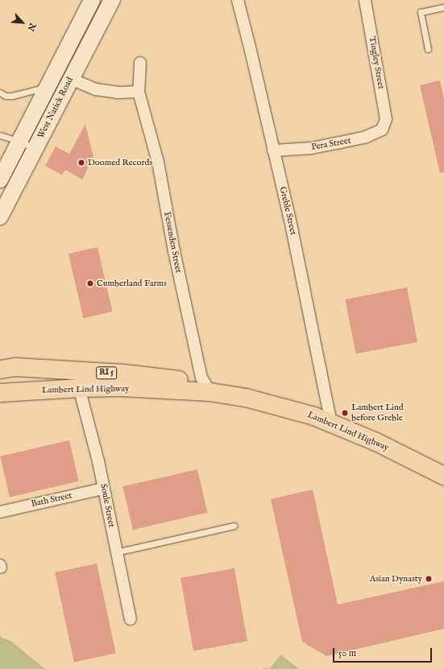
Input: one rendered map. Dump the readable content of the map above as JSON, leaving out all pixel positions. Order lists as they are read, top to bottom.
{
  "streets": {
    "main road": ["West Natick Road", "RI 5", "Lambert Lind Highway"],
    "street": [
      "Tingley Street",
      "Pera Street",
      "Greble Street",
      "Fessenden Street",
      "Bath Street",
      "Soule Street"
    ]
  },
  "crossings": [
    ["Tingley Street", "Pera Street"],
    ["Pera Street", "Greble Street"],
    ["Greble Street", "Lambert Lind Highway"],
    ["Fessenden Street", "Lambert Lind Highway"],
    ["Bath Street", "Soule Street"]
  ],
  "places": [
    "Doomed Records",
    "Cumberland Farms",
    "Lambert Lind before Greble",
    "Asian Dynasty"
  ],
  "scale_bar": "50 m",
  "north": "bottom right"
}
